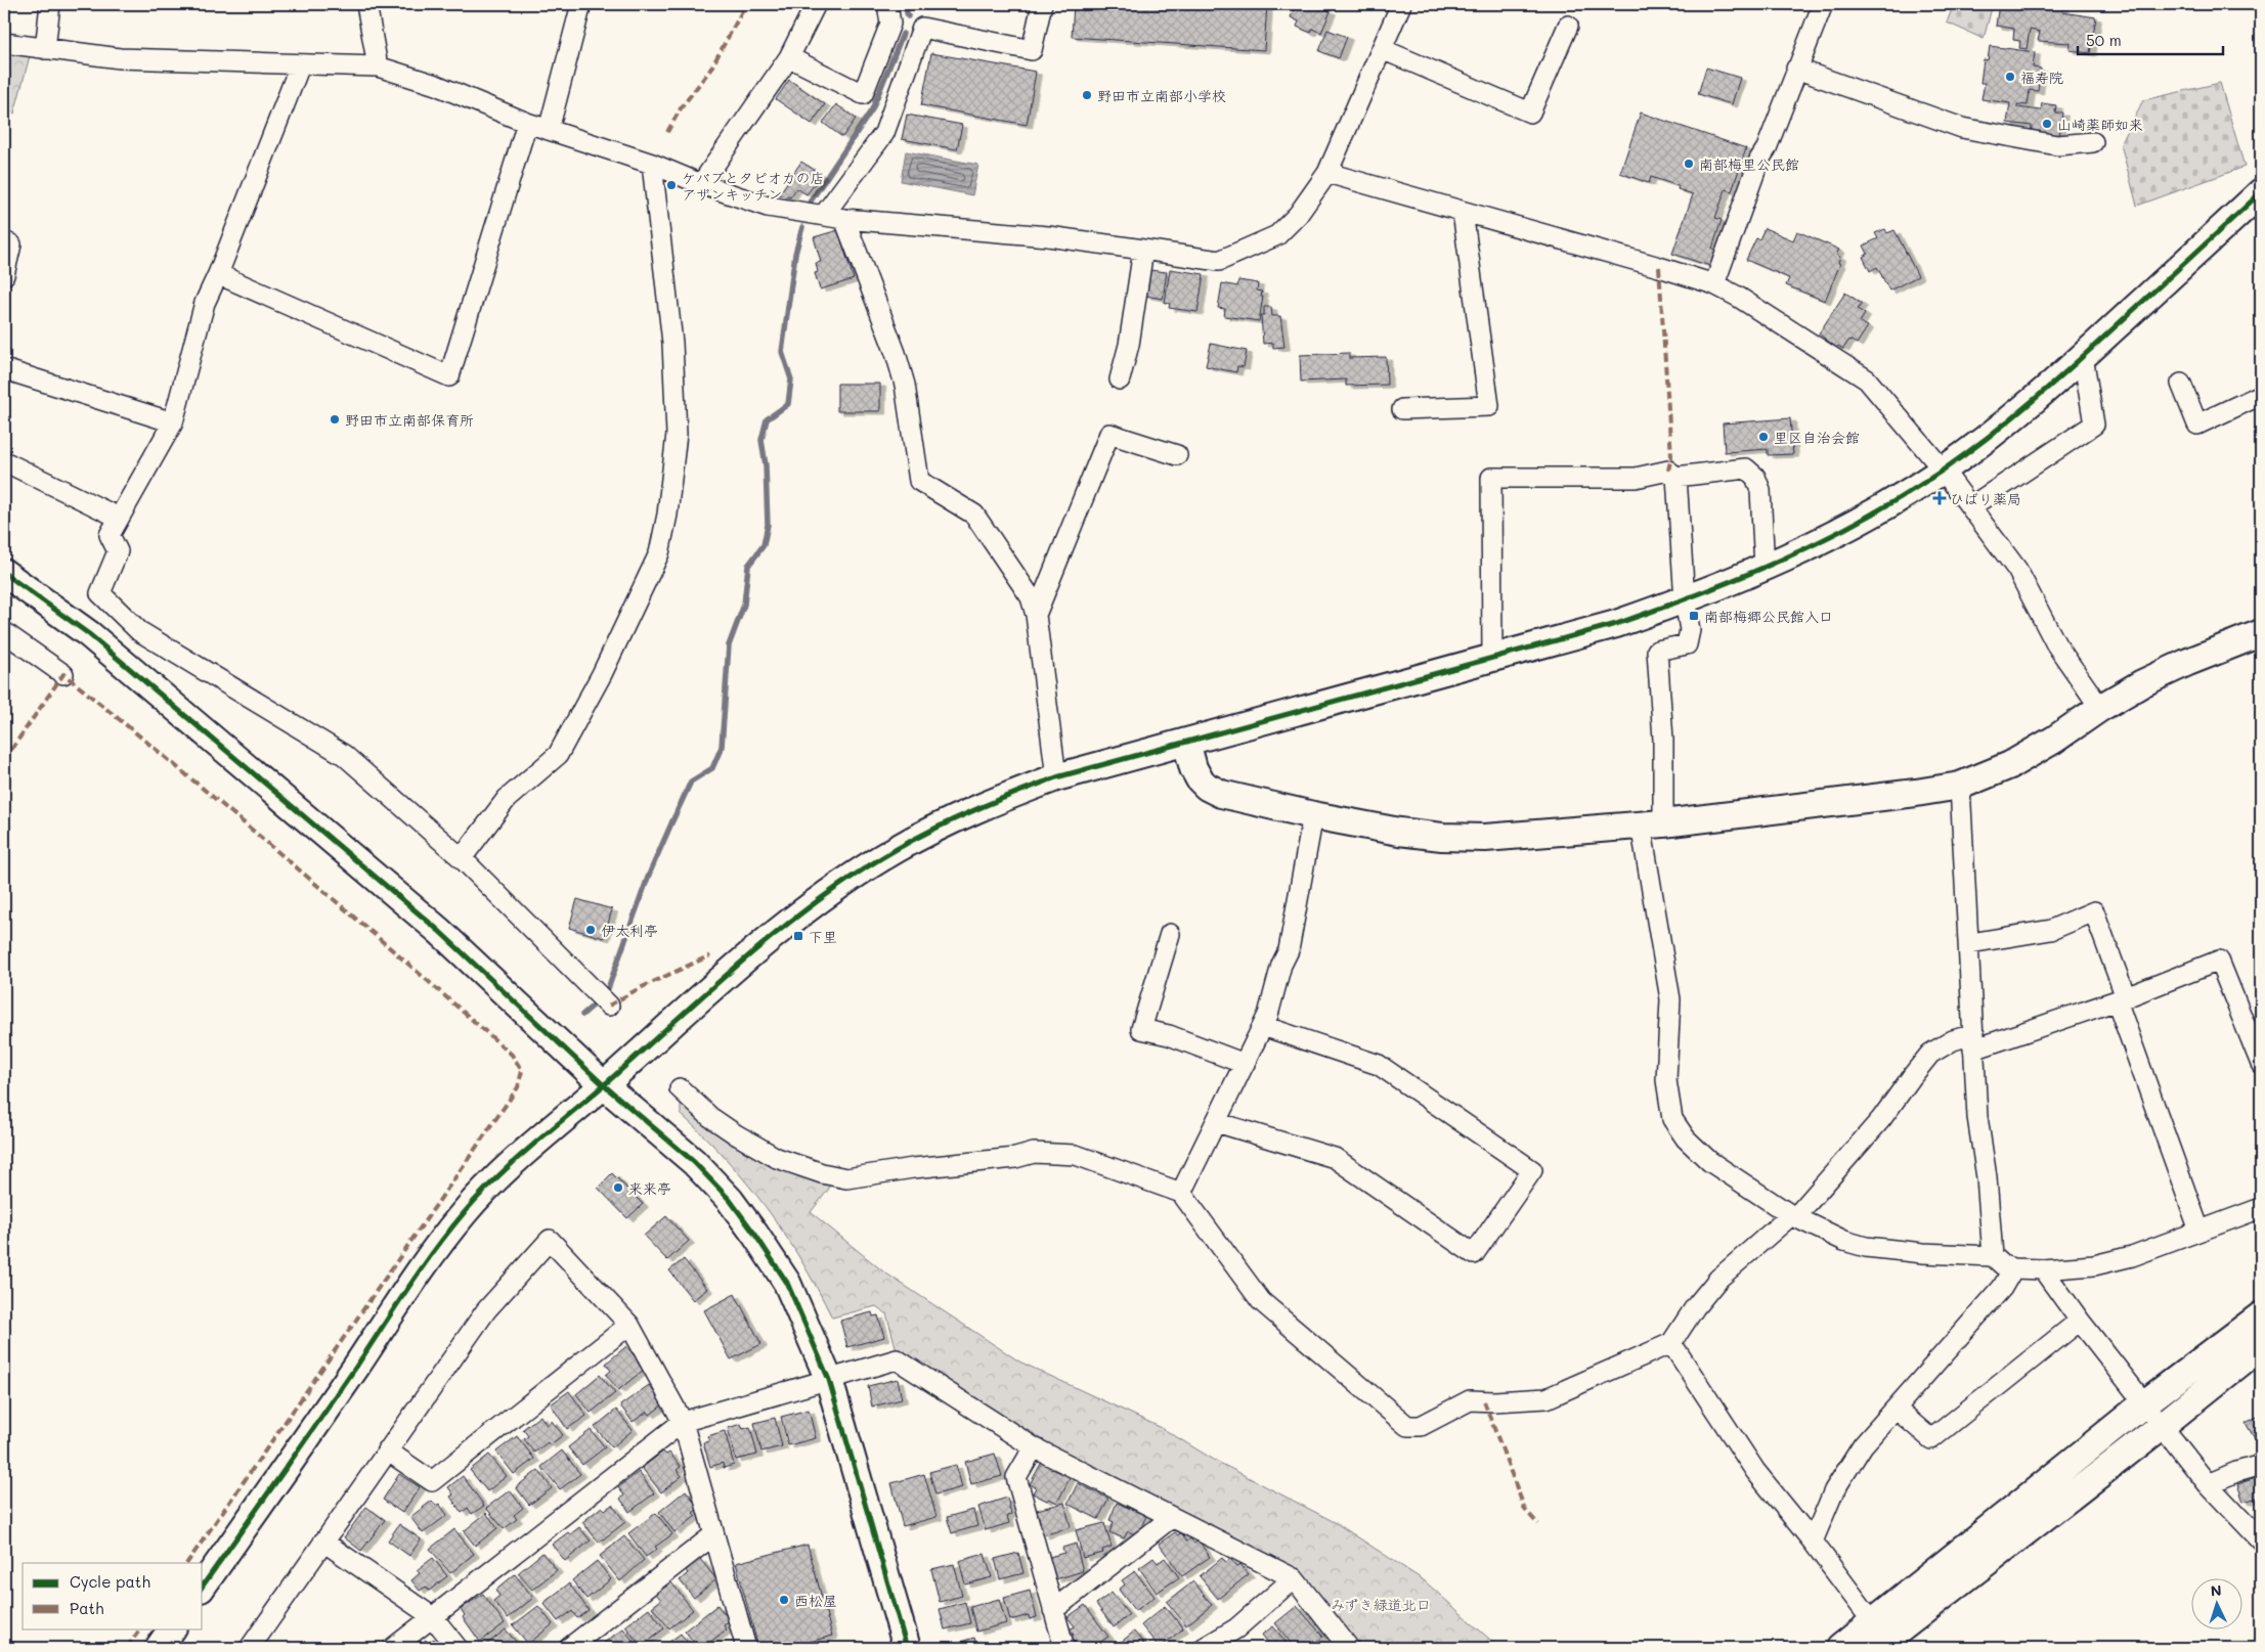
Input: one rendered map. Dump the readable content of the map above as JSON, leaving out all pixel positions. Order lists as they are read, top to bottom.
{
  "parks": ["みずき緑道北口"],
  "places": {
    "other": [
      "福寿院",
      "野田市立南部小学校",
      "山崎薬師如来",
      "南部梅里公民館",
      "ケバブとタピオカの店 アザンキッチン",
      "野田市立南部保育所",
      "里区自治会館",
      "伊太利亭",
      "来来亭",
      "西松屋"
    ],
    "health": ["ひばり薬局"],
    "transit": ["南部梅郷公民館入口", "下里"]
  },
  "legend": ["Cycle path", "Path"],
  "scale_bar": "50 m",
  "north": "top"
}
